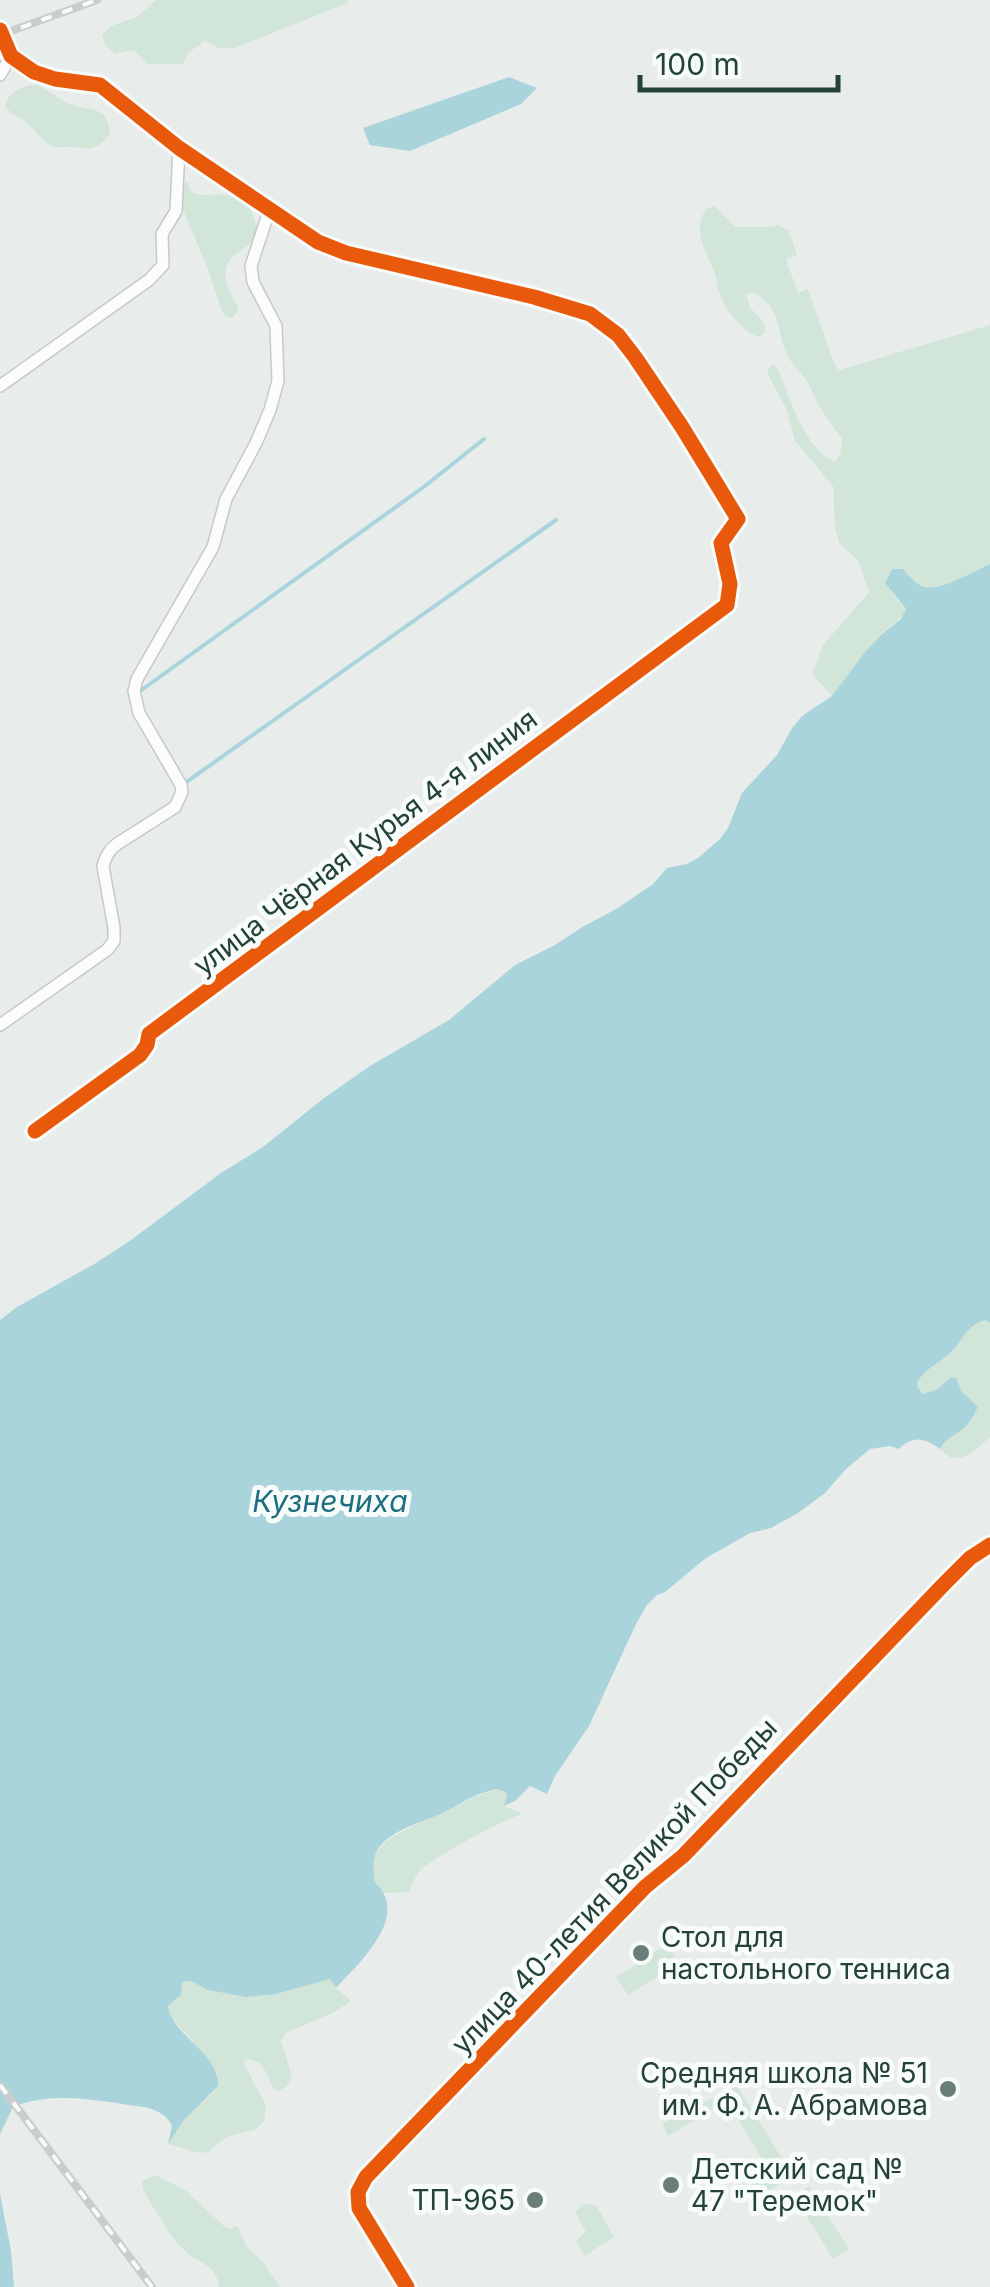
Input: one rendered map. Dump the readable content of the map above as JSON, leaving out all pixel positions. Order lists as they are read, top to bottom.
{
  "streets": {
    "street": ["улица Чёрная Курья 4-я линия", "улица 40-летия Великой Победы"]
  },
  "water": ["Кузнечиха"],
  "places": [
    "Стол для настольного тенниса",
    "Средняя школа № 51 им. Ф. А. Абрамова",
    "Детский сад № 47 \"Теремок\"",
    "ТП-965"
  ],
  "scale_bar": "100 m"
}
